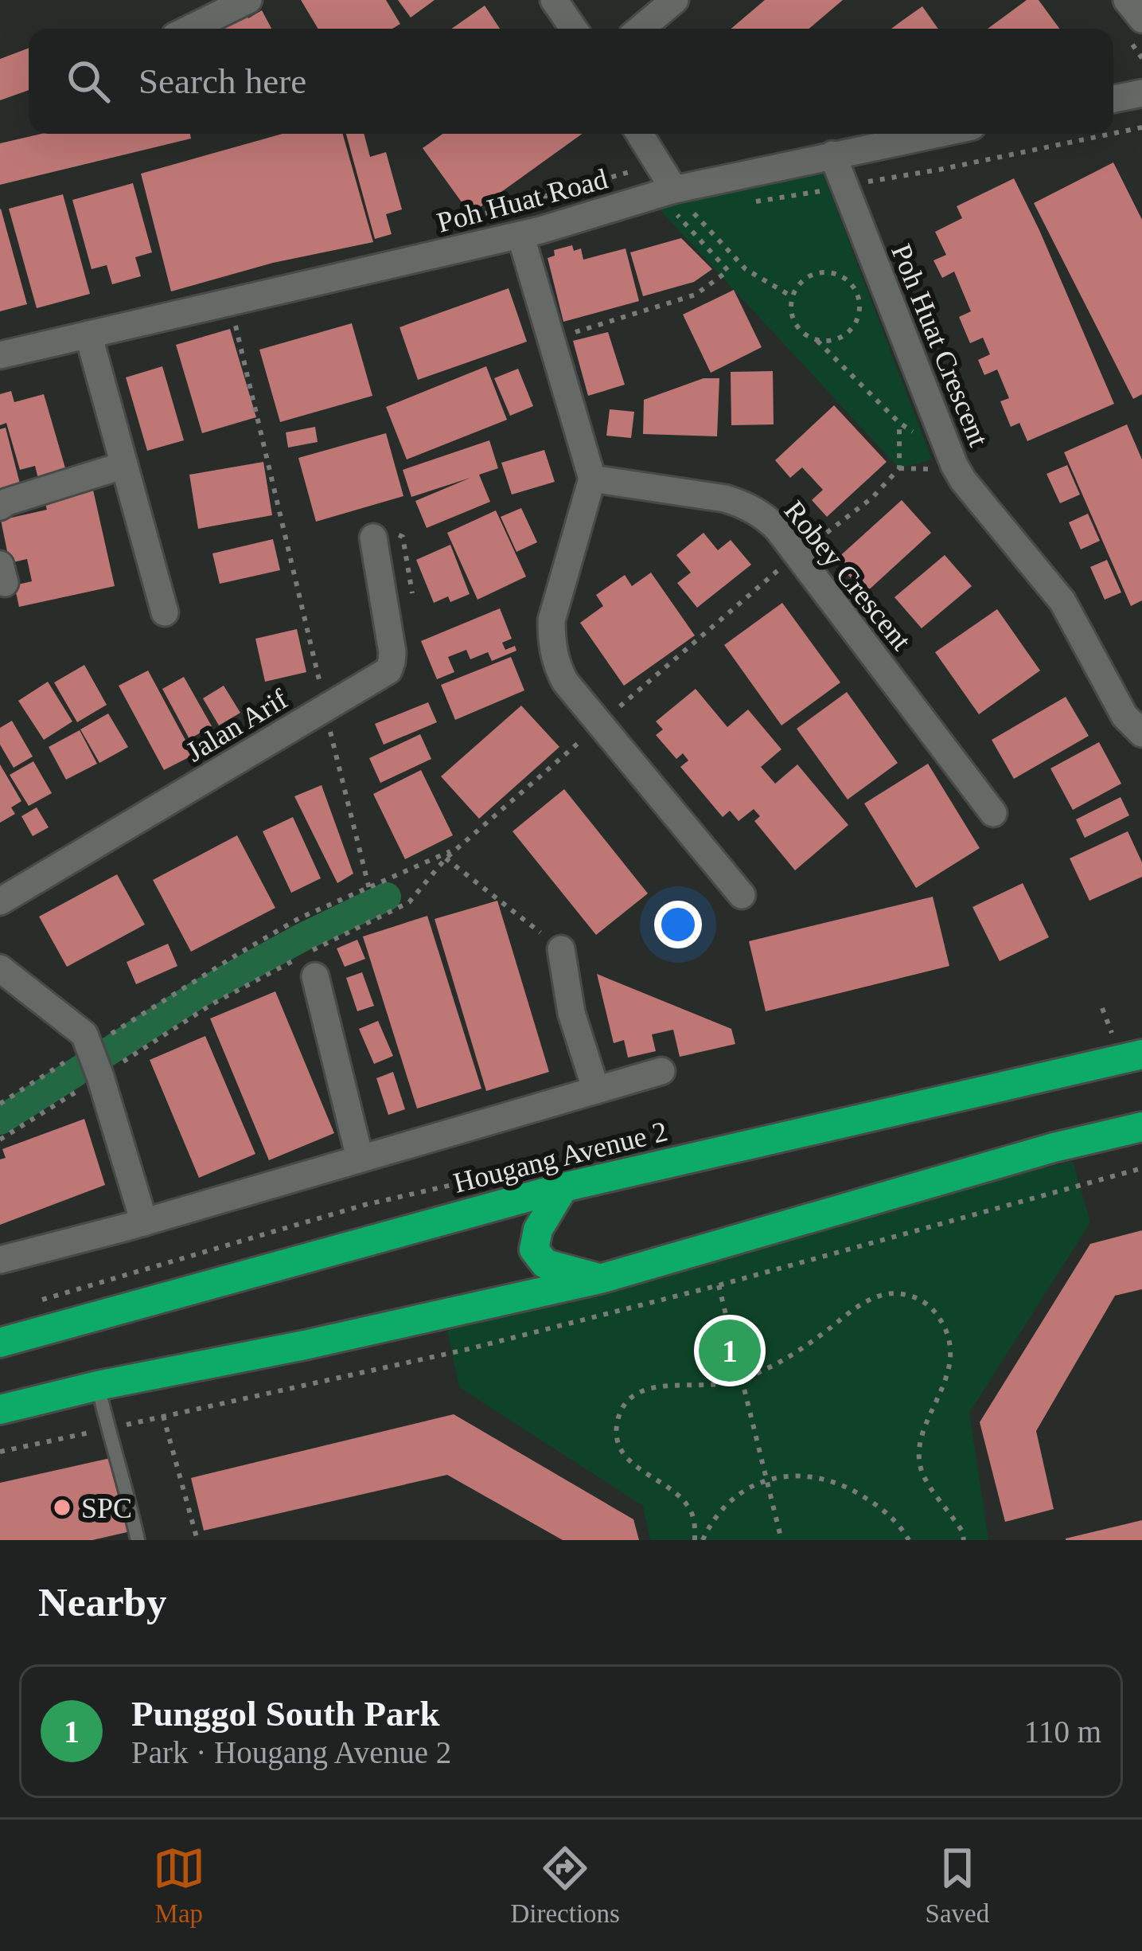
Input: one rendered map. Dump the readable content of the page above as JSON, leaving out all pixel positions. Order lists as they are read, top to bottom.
{
  "streets": {
    "highway": ["Hougang Avenue 2"],
    "street": [
      "Poh Huat Road",
      "Poh Huat Crescent",
      "Robey Crescent",
      "Jalan Arif"
    ]
  },
  "crossings": [
    ["Poh Huat Road", "Poh Huat Crescent"]
  ],
  "places": ["SPC"],
  "page": {
    "search": "Search here",
    "pins": "1",
    "heading": "Nearby",
    "list": [
      {
        "mark": "1",
        "name": "Punggol South Park",
        "note": "Park · Hougang Avenue 2",
        "value": "110 m"
      }
    ],
    "nav": ["Map", "Directions", "Saved"]
  }
}
